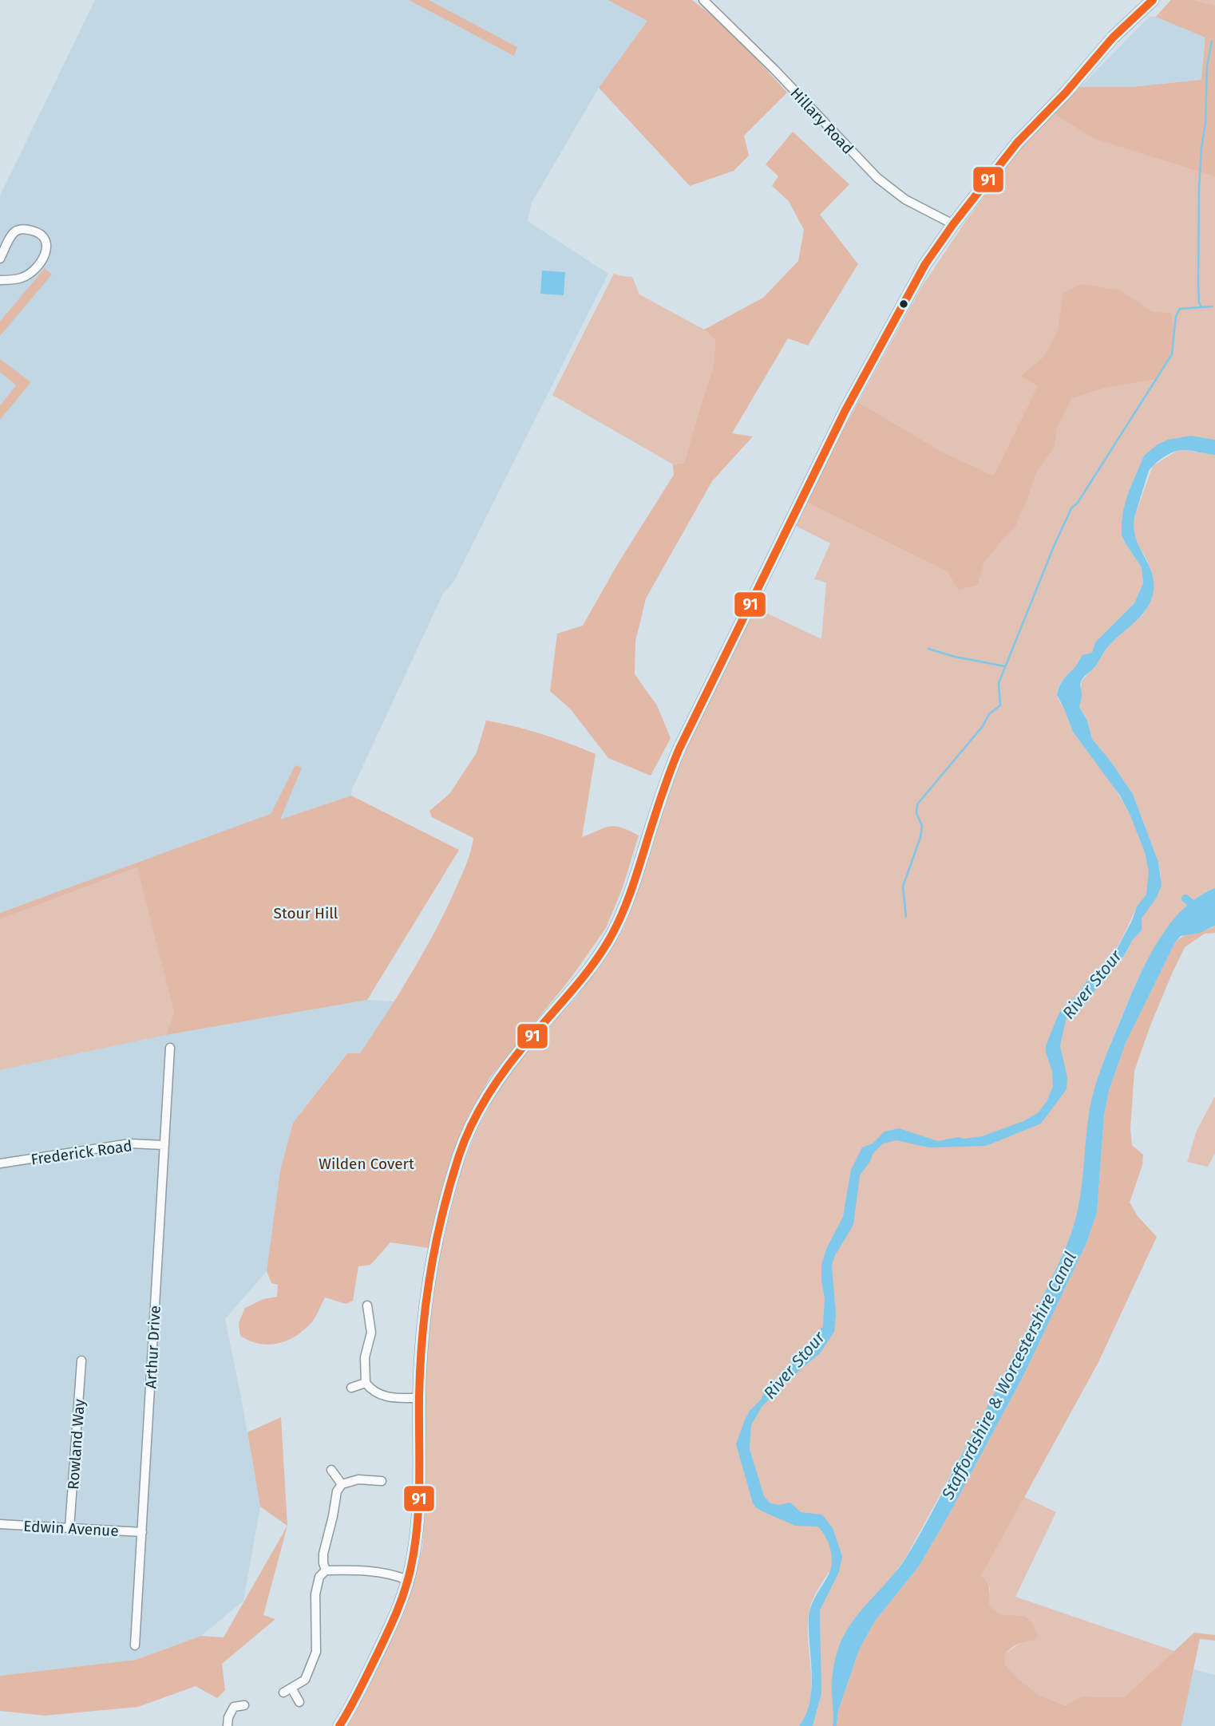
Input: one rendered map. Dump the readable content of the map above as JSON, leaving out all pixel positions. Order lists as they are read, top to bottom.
{
  "streets": {
    "street": [
      "Hillary Road",
      "Frederick Road",
      "Arthur Drive",
      "Rowland Way",
      "Edwin Avenue"
    ]
  },
  "crossings": [
    ["Frederick Road", "Arthur Drive"],
    ["Arthur Drive", "Edwin Avenue"],
    ["Rowland Way", "Edwin Avenue"]
  ],
  "water": ["River Stour", "Staffordshire & Worcestershire Canal"],
  "parks": ["Stour Hill", "Wilden Covert"],
  "lines": ["transit line 91"]
}
